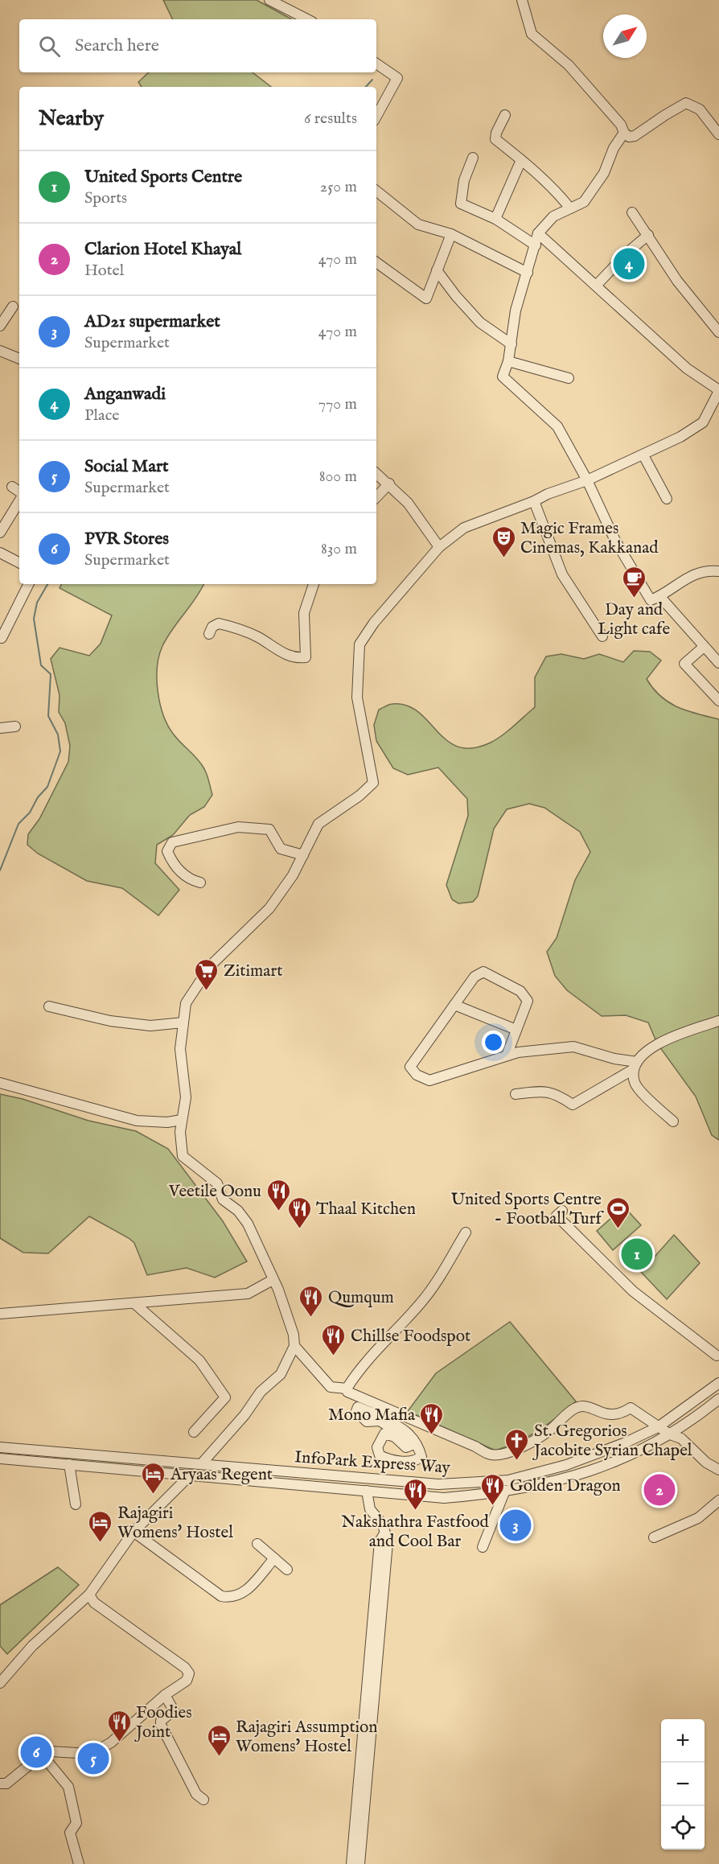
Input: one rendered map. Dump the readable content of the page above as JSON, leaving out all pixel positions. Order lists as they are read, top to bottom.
{
  "streets": {
    "street": ["InfoPark Express Way"]
  },
  "places": {
    "theatre": ["Magic Frames Cinemas, Kakkanad"],
    "cafe": ["Day and Light cafe"],
    "supermarket": ["Zitimart"],
    "restaurant": [
      "Veetile Oonu",
      "Thaal Kitchen",
      "Qumqum",
      "Chillse Foodspot",
      "Mono Mafia",
      "Golden Dragon",
      "Nakshathra Fastfood and Cool Bar",
      "Foodies Joint"
    ],
    "sports": ["United Sports Centre - Football Turf"],
    "church": ["St. Gregorios Jacobite Syrian Chapel"],
    "hotel": ["Aryaas Regent", "Rajagiri Womens' Hostel", "Rajagiri Assumption Womens' Hostel"]
  },
  "north": "top right",
  "page": {
    "search": "Search here",
    "heading": ["Nearby", "6 results"],
    "list": [
      {
        "mark": "1",
        "name": "United Sports Centre",
        "note": "Sports",
        "value": "250 m"
      },
      {
        "mark": "2",
        "name": "Clarion Hotel Khayal",
        "note": "Hotel",
        "value": "470 m"
      },
      {
        "mark": "3",
        "name": "AD21 supermarket",
        "note": "Supermarket",
        "value": "470 m"
      },
      {
        "mark": "4",
        "name": "Anganwadi",
        "note": "Place",
        "value": "770 m"
      },
      {
        "mark": "5",
        "name": "Social Mart",
        "note": "Supermarket",
        "value": "800 m"
      },
      {
        "mark": "6",
        "name": "PVR Stores",
        "note": "Supermarket",
        "value": "830 m"
      }
    ],
    "pins": [
      "4",
      "1",
      "2",
      "3",
      "6",
      "5"
    ],
    "map_buttons": ["+", "−"]
  }
}
